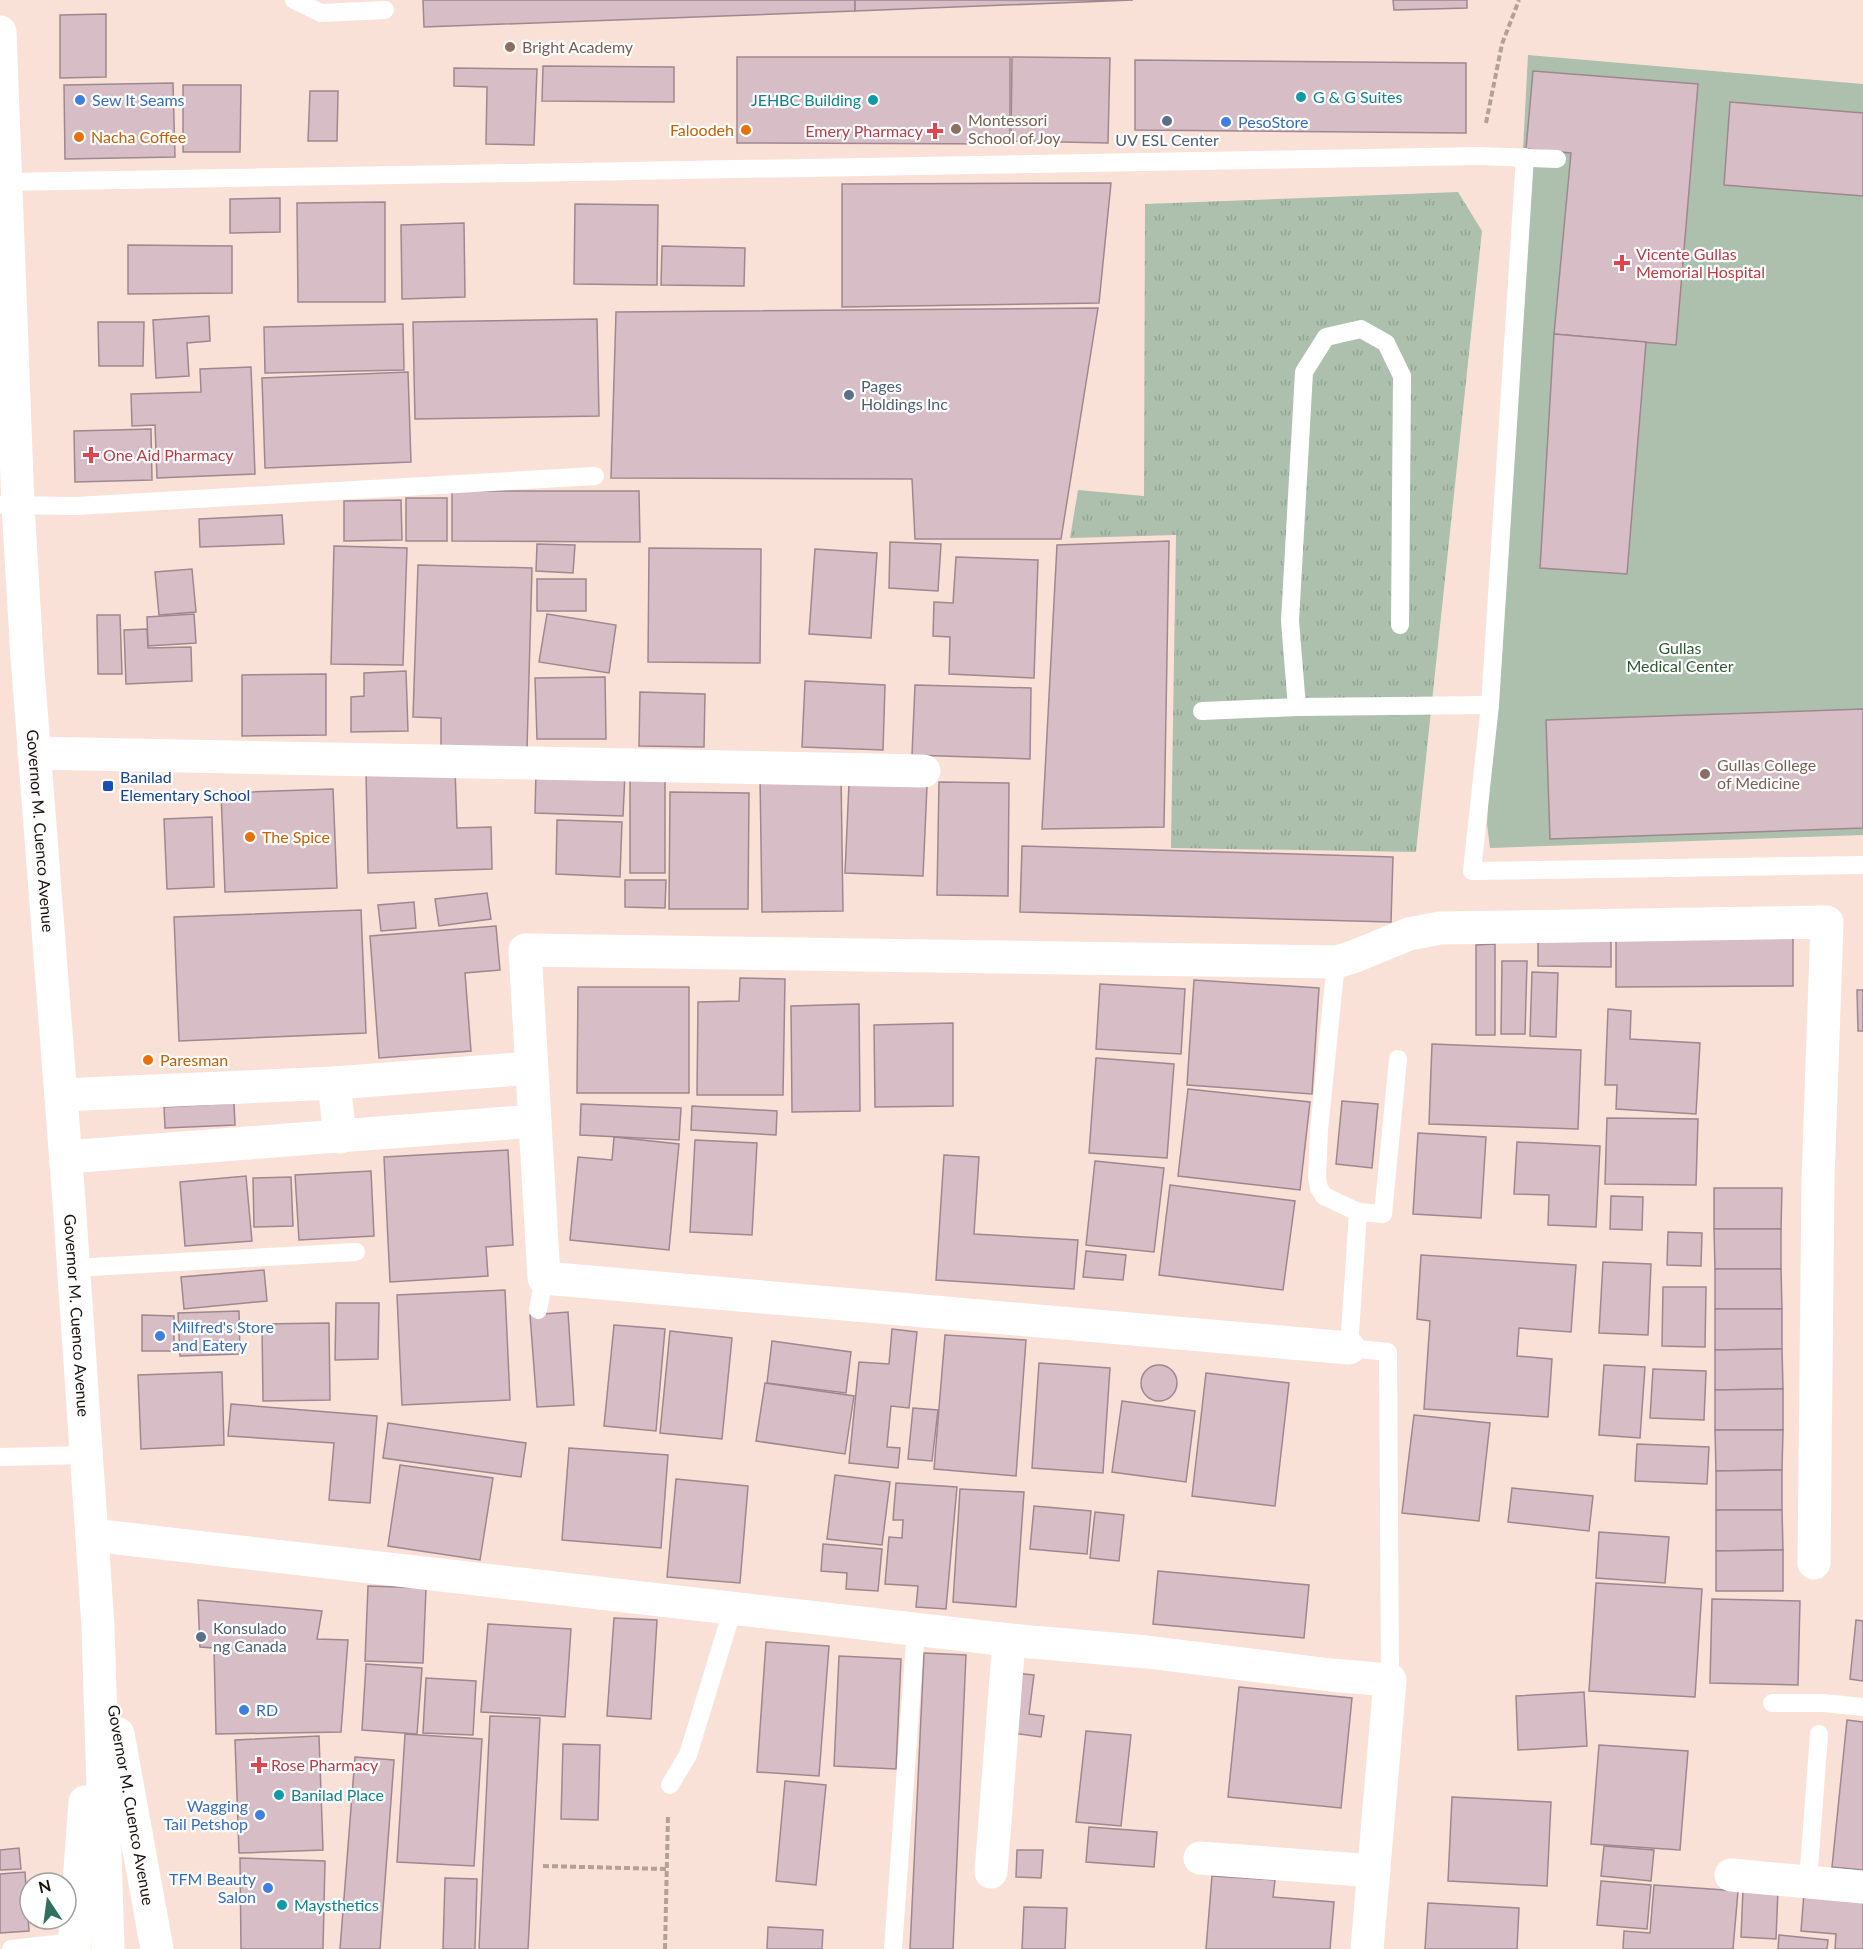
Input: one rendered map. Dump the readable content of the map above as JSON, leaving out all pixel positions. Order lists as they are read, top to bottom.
{
  "streets": {
    "street": ["Governor M. Cuenco Avenue"]
  },
  "parks": ["Gullas Medical Center"],
  "places": {
    "other": [
      "Bright Academy",
      "G & G Suites",
      "Sew It Seams",
      "JEHBC Building",
      "UV ESL Center",
      "PesoStore",
      "Montessori School of Joy",
      "Faloodeh",
      "Nacha Coffee",
      "Pages Holdings Inc",
      "Gullas College of Medicine",
      "The Spice",
      "Paresman",
      "Milfred's Store and Eatery",
      "Konsulado ng Canada",
      "RD",
      "Banilad Place",
      "Wagging Tail Petshop",
      "TFM Beauty Salon",
      "Maysthetics"
    ],
    "health": [
      "Emery Pharmacy",
      "Vicente Gullas Memorial Hospital",
      "One Aid Pharmacy",
      "Rose Pharmacy"
    ],
    "transit": ["Banilad Elementary School"]
  },
  "north": "top"
}
